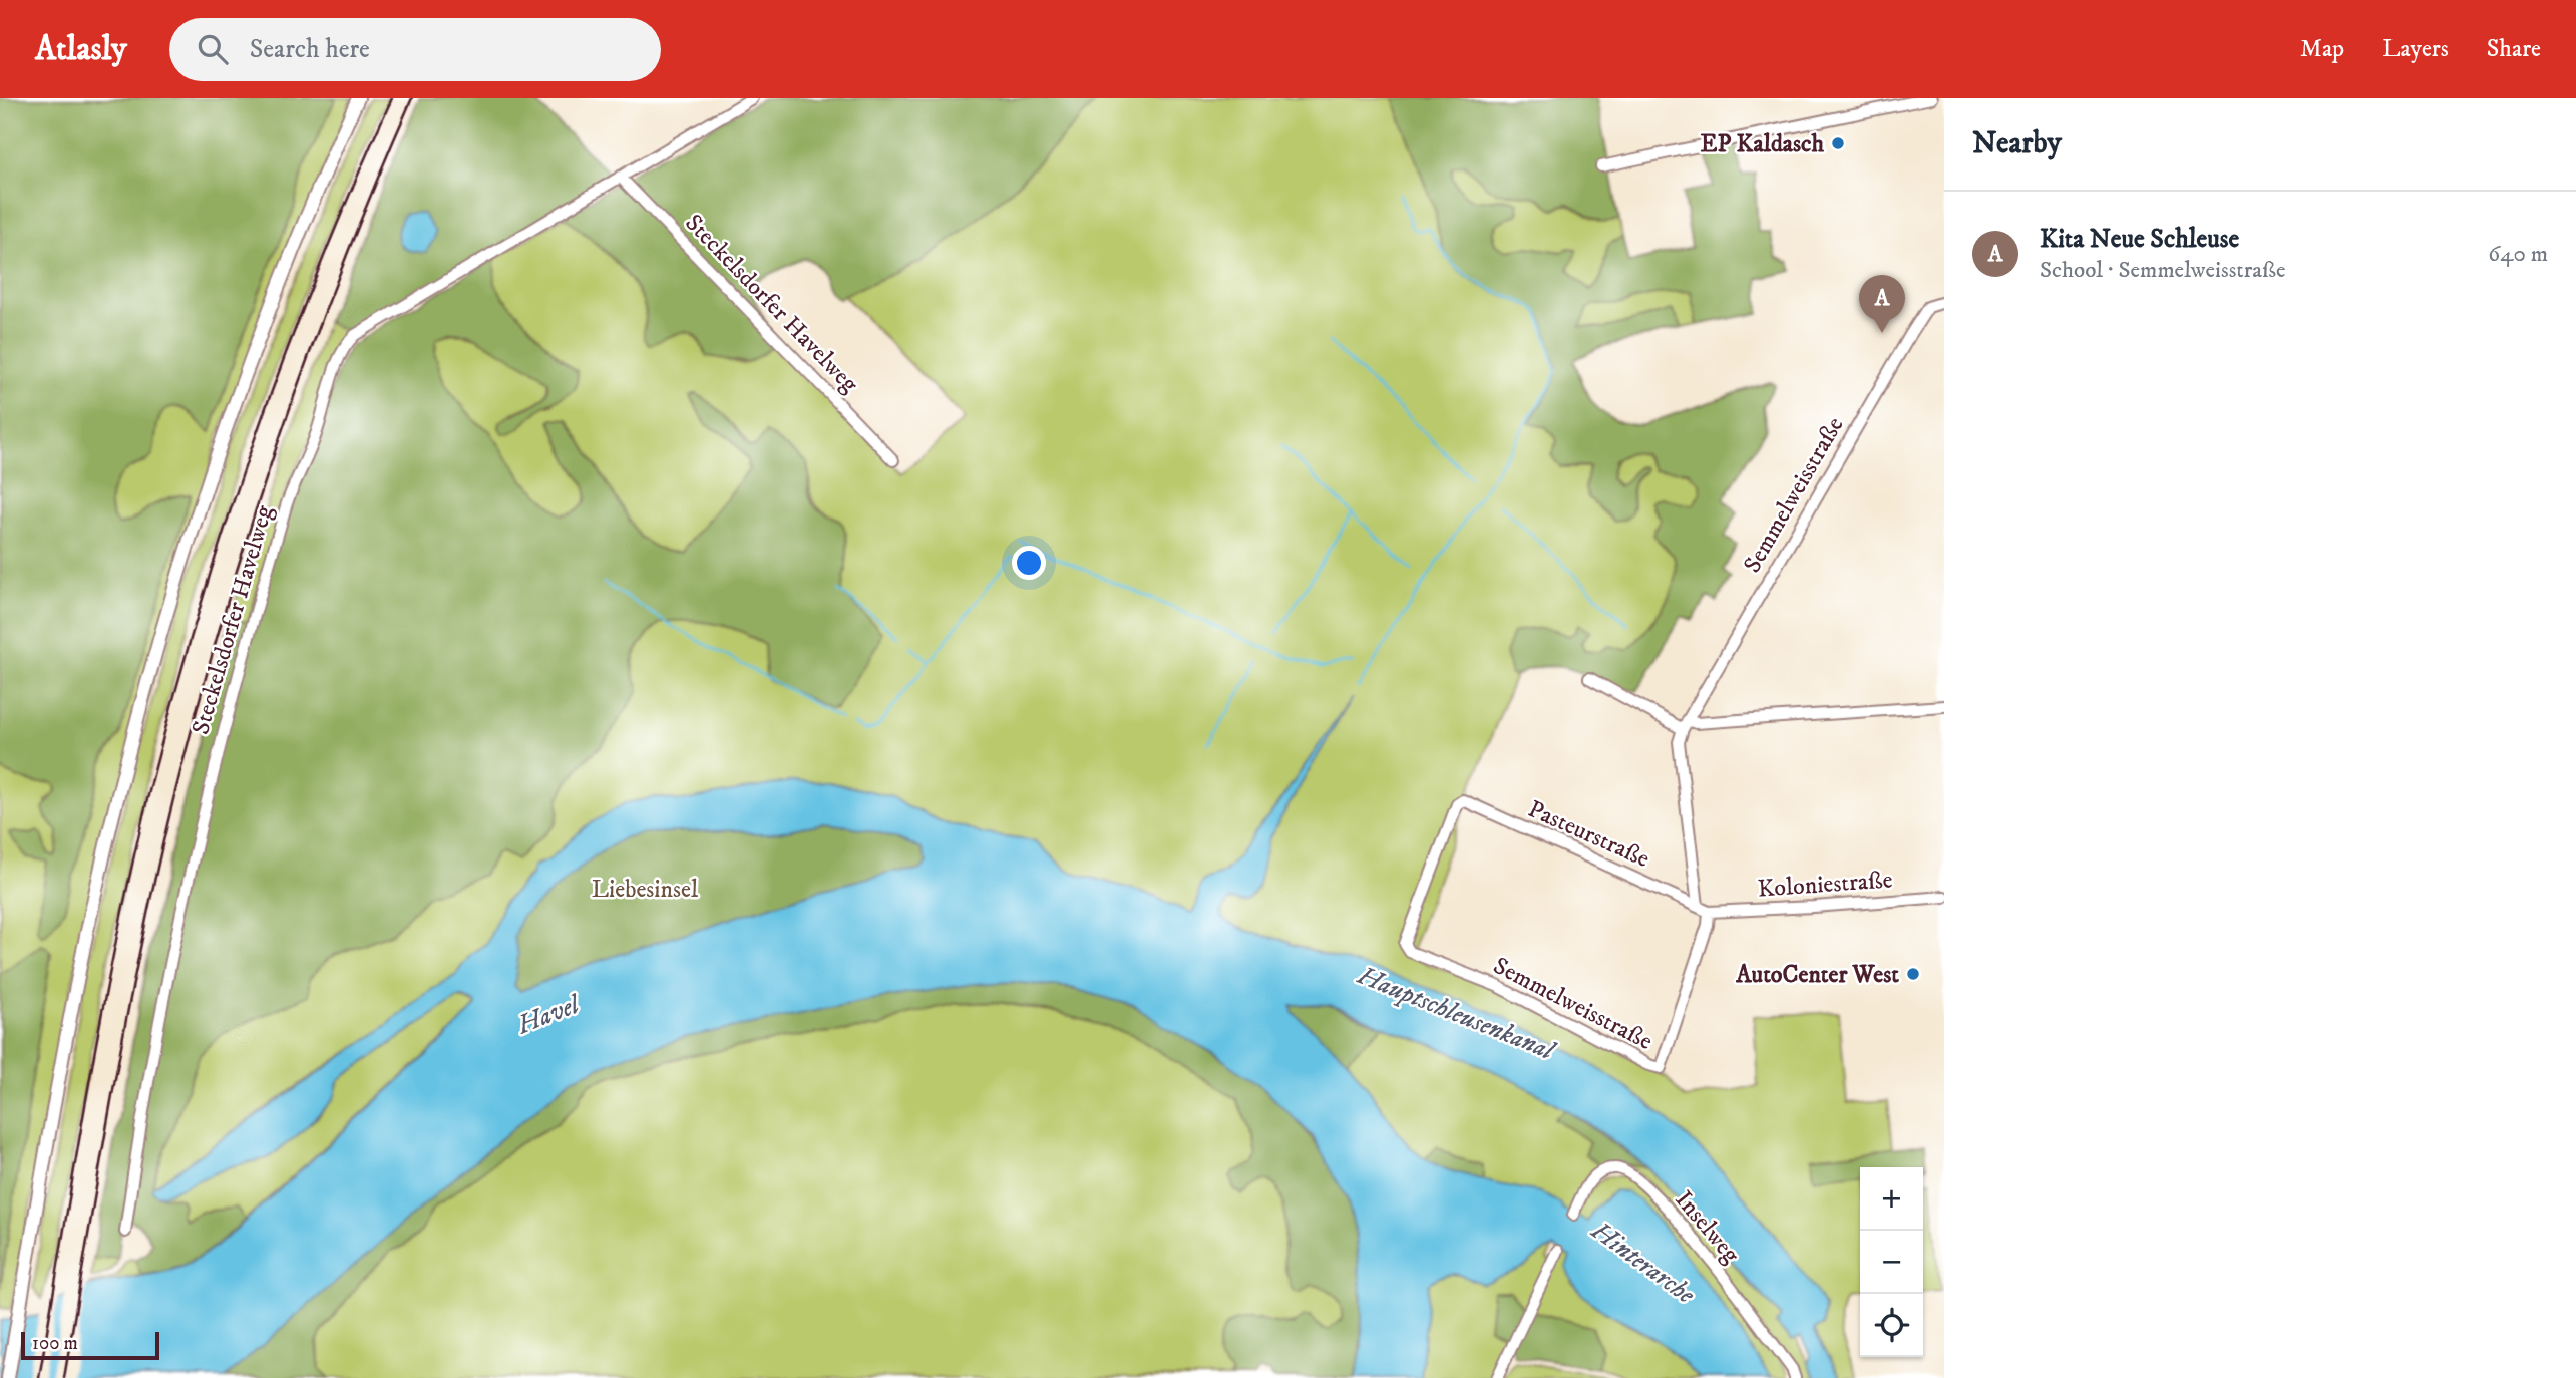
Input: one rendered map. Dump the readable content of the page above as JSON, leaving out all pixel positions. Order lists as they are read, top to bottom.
{
  "streets": {
    "street": [
      "Steckelsdorfer Havelweg",
      "Semmelweisstraße",
      "Pasteurstraße",
      "Koloniestraße",
      "Inselweg"
    ]
  },
  "crossings": [
    ["Semmelweisstraße", "Pasteurstraße"],
    ["Semmelweisstraße", "Koloniestraße"]
  ],
  "water": ["Hauptschleusenkanal", "Havel", "Hinterarche"],
  "parks": ["Liebesinsel"],
  "places": ["EP Kaldasch", "AutoCenter West"],
  "scale_bar": "100 m",
  "page": {
    "header": "Atlasly",
    "search": "Search here",
    "nav": ["Map", "Layers", "Share"],
    "heading": "Nearby",
    "list": [
      {
        "mark": "A",
        "name": "Kita Neue Schleuse",
        "note": "School · Semmelweisstraße",
        "value": "640 m"
      }
    ],
    "pins": "A",
    "map_buttons": ["+", "−"],
    "scale": "100 m"
  }
}
